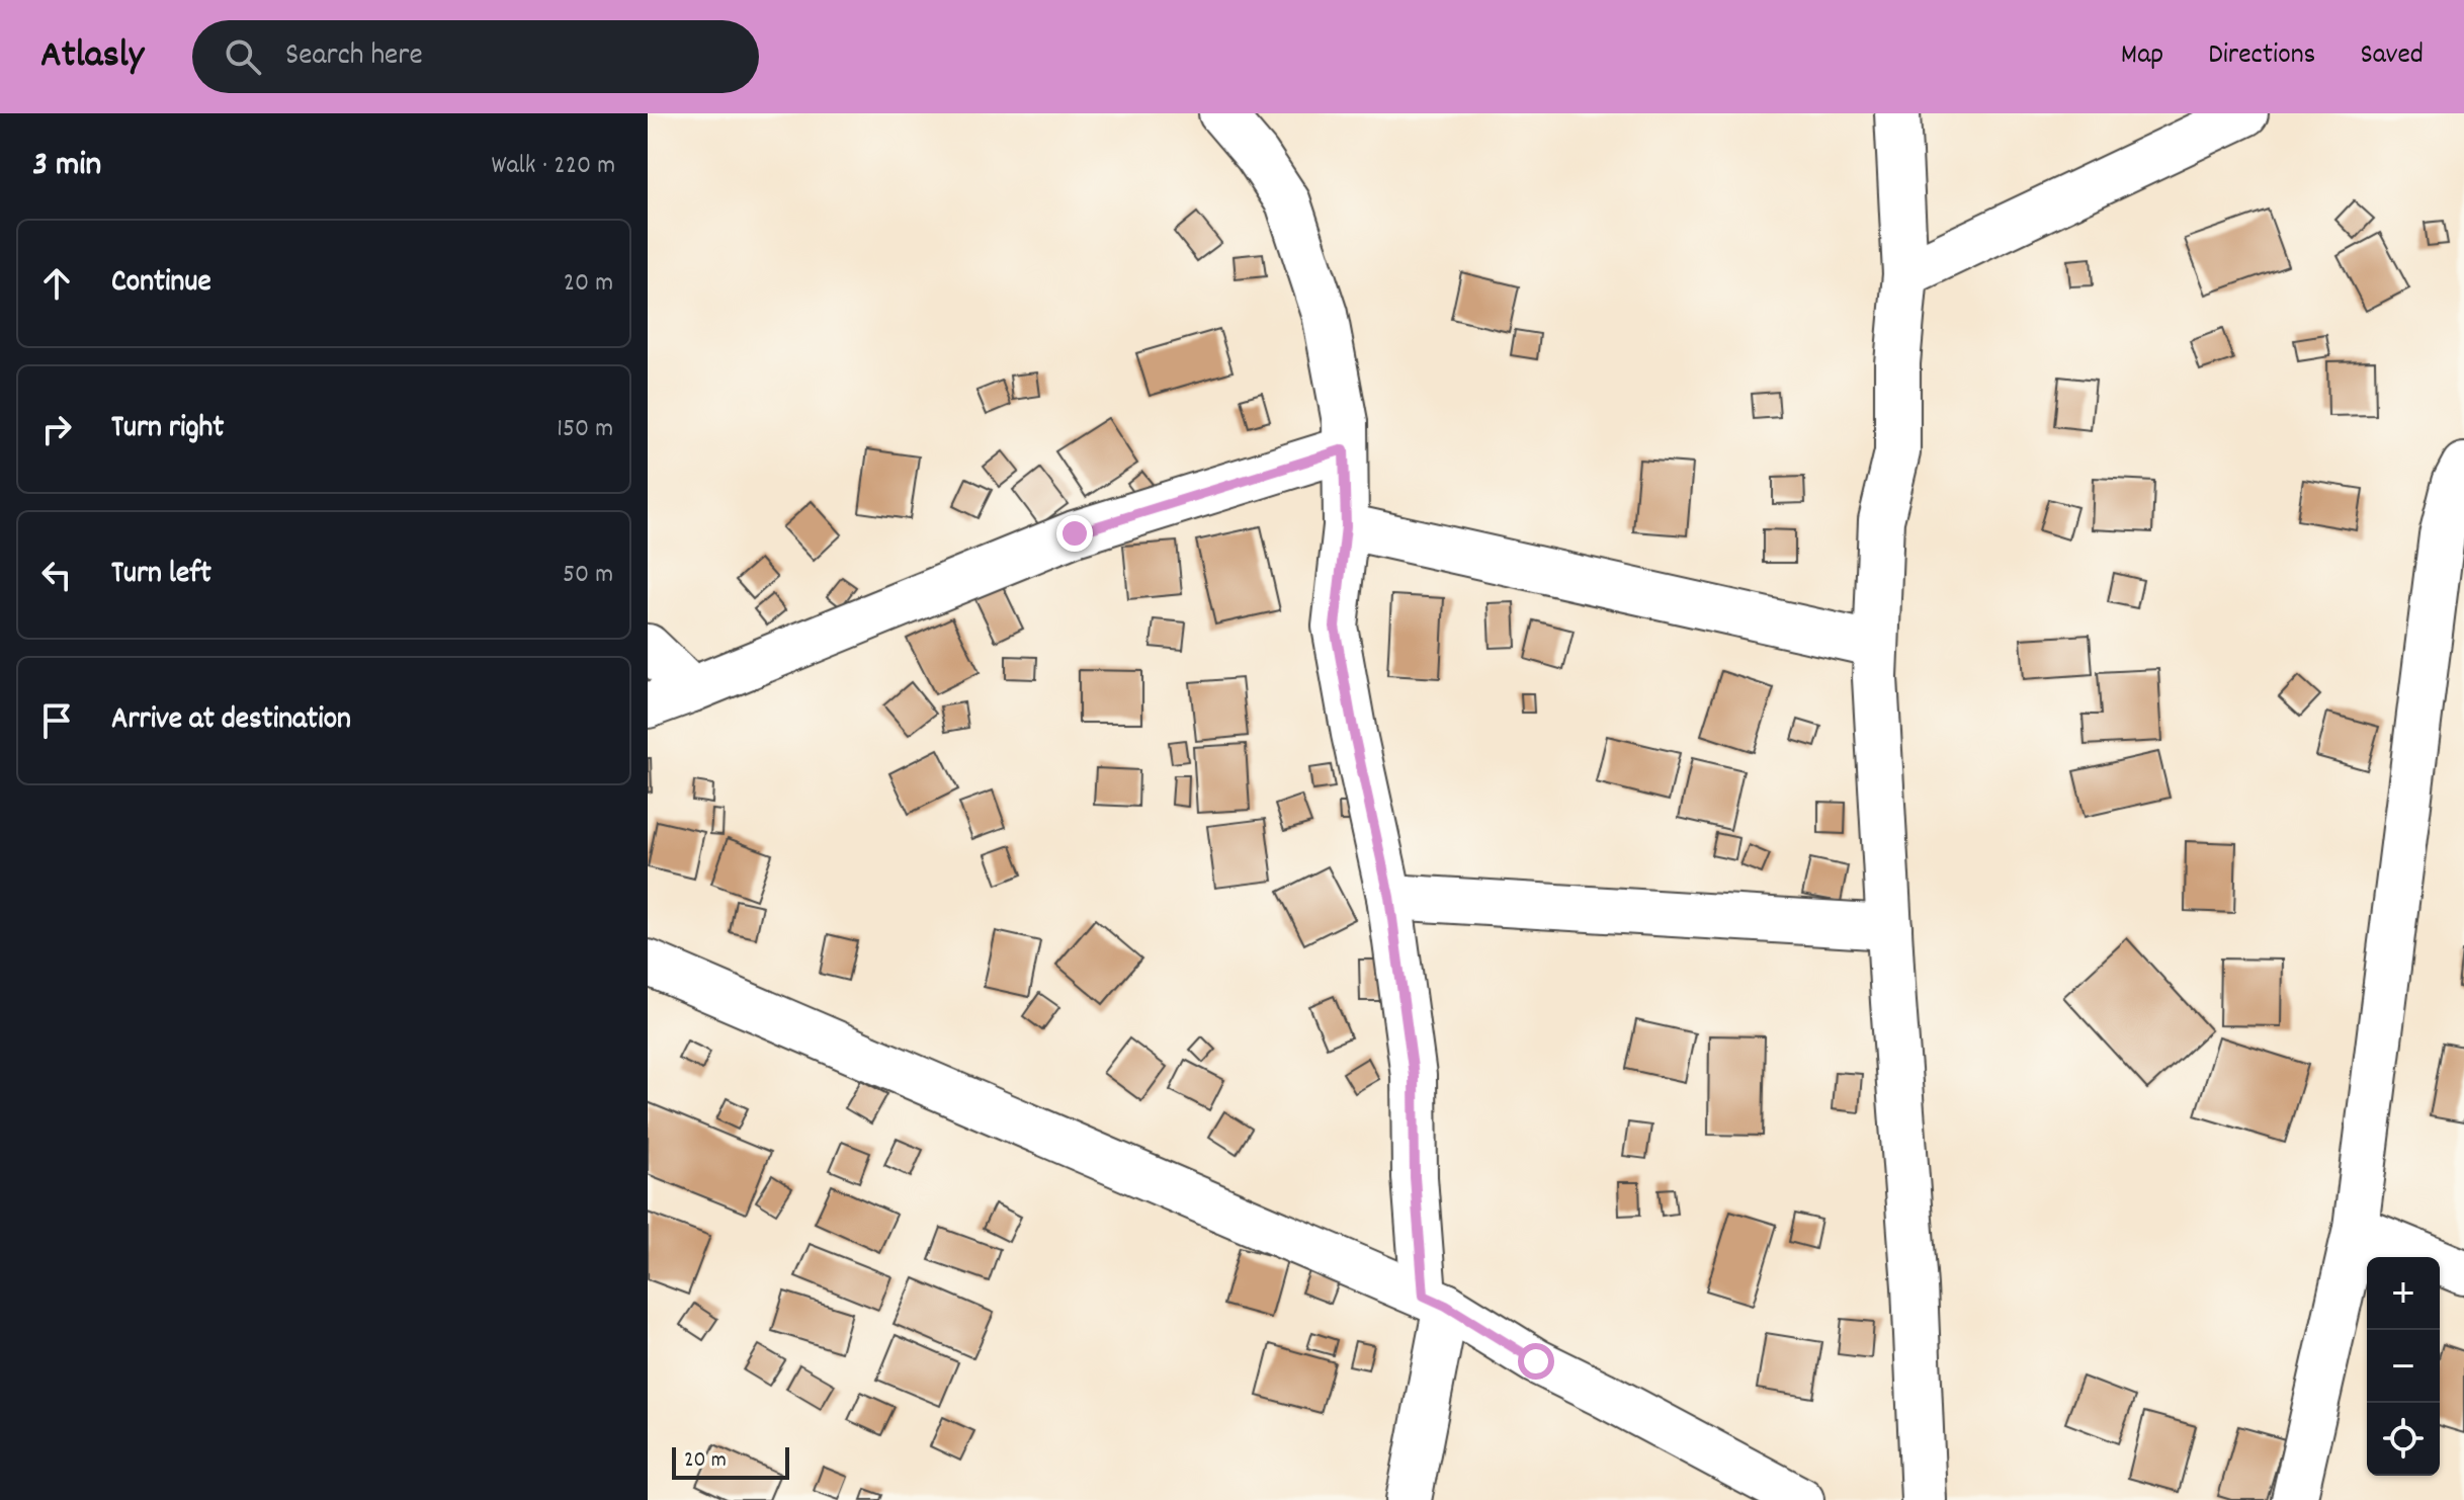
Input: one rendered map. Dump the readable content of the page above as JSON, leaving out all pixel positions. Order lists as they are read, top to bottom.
{
  "scale_bar": "20 m",
  "page": {
    "header": "Atlasly",
    "search": "Search here",
    "nav": ["Map", "Directions", "Saved"],
    "heading": ["3 min", "Walk · 220 m"],
    "list": [
      ["Continue", "20 m"],
      ["Turn right", "150 m"],
      ["Turn left", "50 m"],
      "Arrive at destination"
    ],
    "map_buttons": ["+", "−"],
    "scale": "20 m"
  }
}
